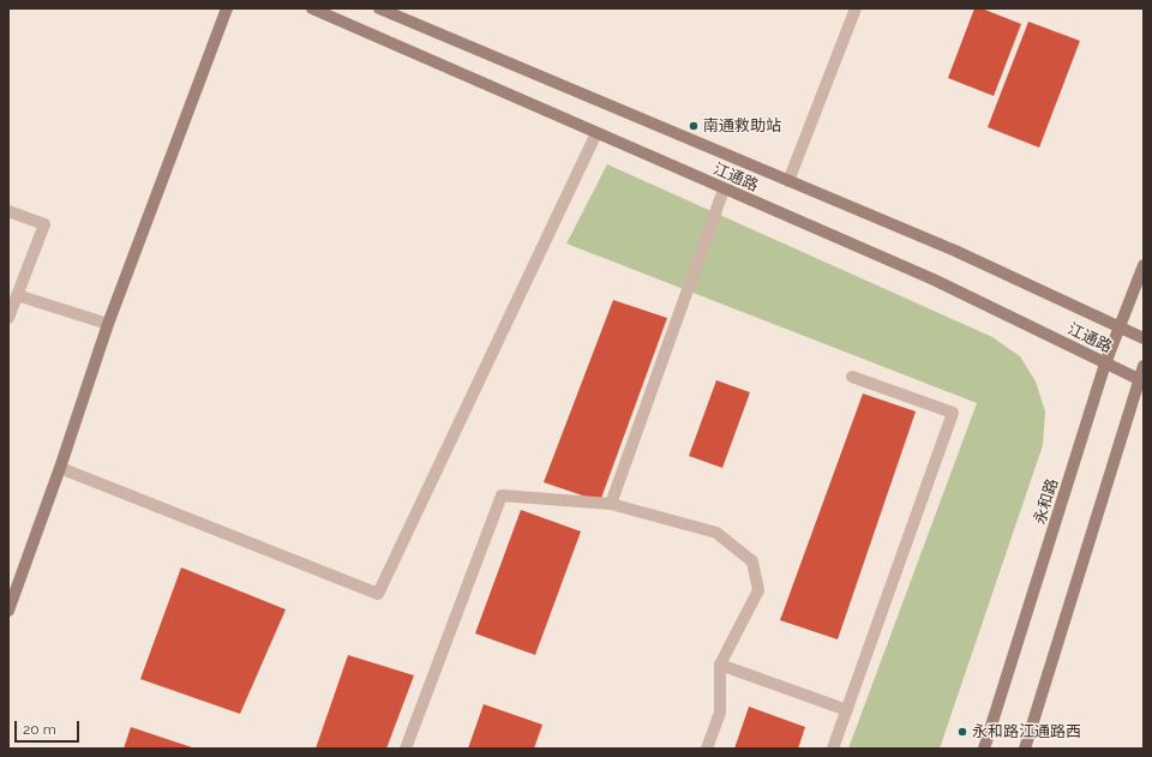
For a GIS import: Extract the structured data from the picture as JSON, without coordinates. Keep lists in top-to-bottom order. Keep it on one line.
{"streets":{"main road":["江通路","永和路"]},"crossings":[["江通路","永和路"]],"places":["南通救助站","永和路江通路西"],"scale_bar":"20 m"}
